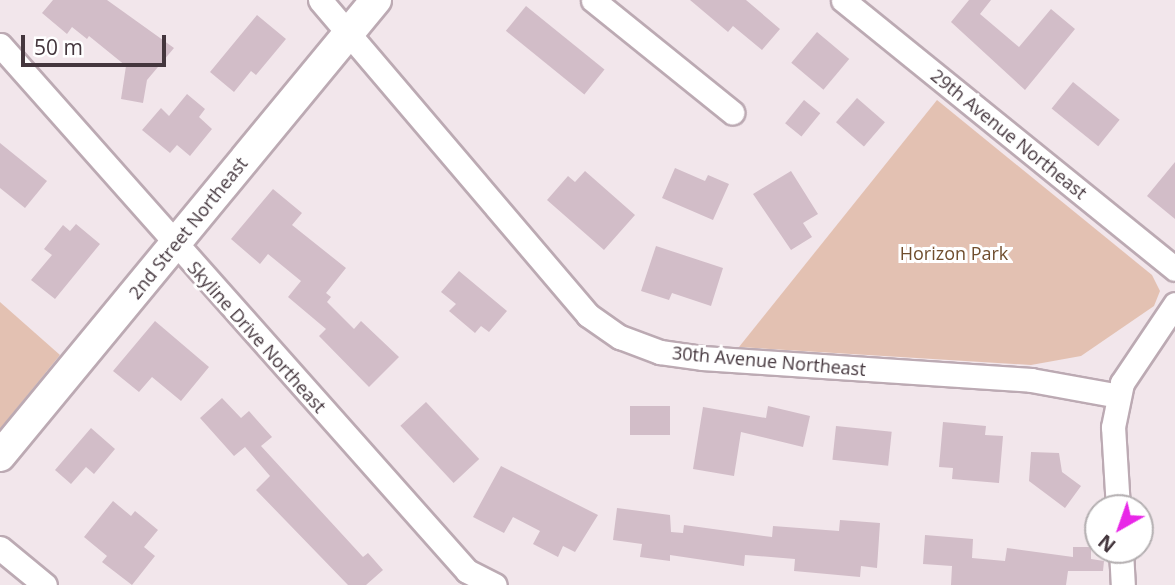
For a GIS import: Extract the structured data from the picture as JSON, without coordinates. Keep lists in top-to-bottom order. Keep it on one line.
{"streets":{"street":["29th Avenue Northeast","2nd Street Northeast","Skyline Drive Northeast","30th Avenue Northeast"]},"crossings":[["2nd Street Northeast","Skyline Drive Northeast"],["2nd Street Northeast","30th Avenue Northeast"]],"parks":["Horizon Park"],"scale_bar":"50 m","north":"bottom left"}
